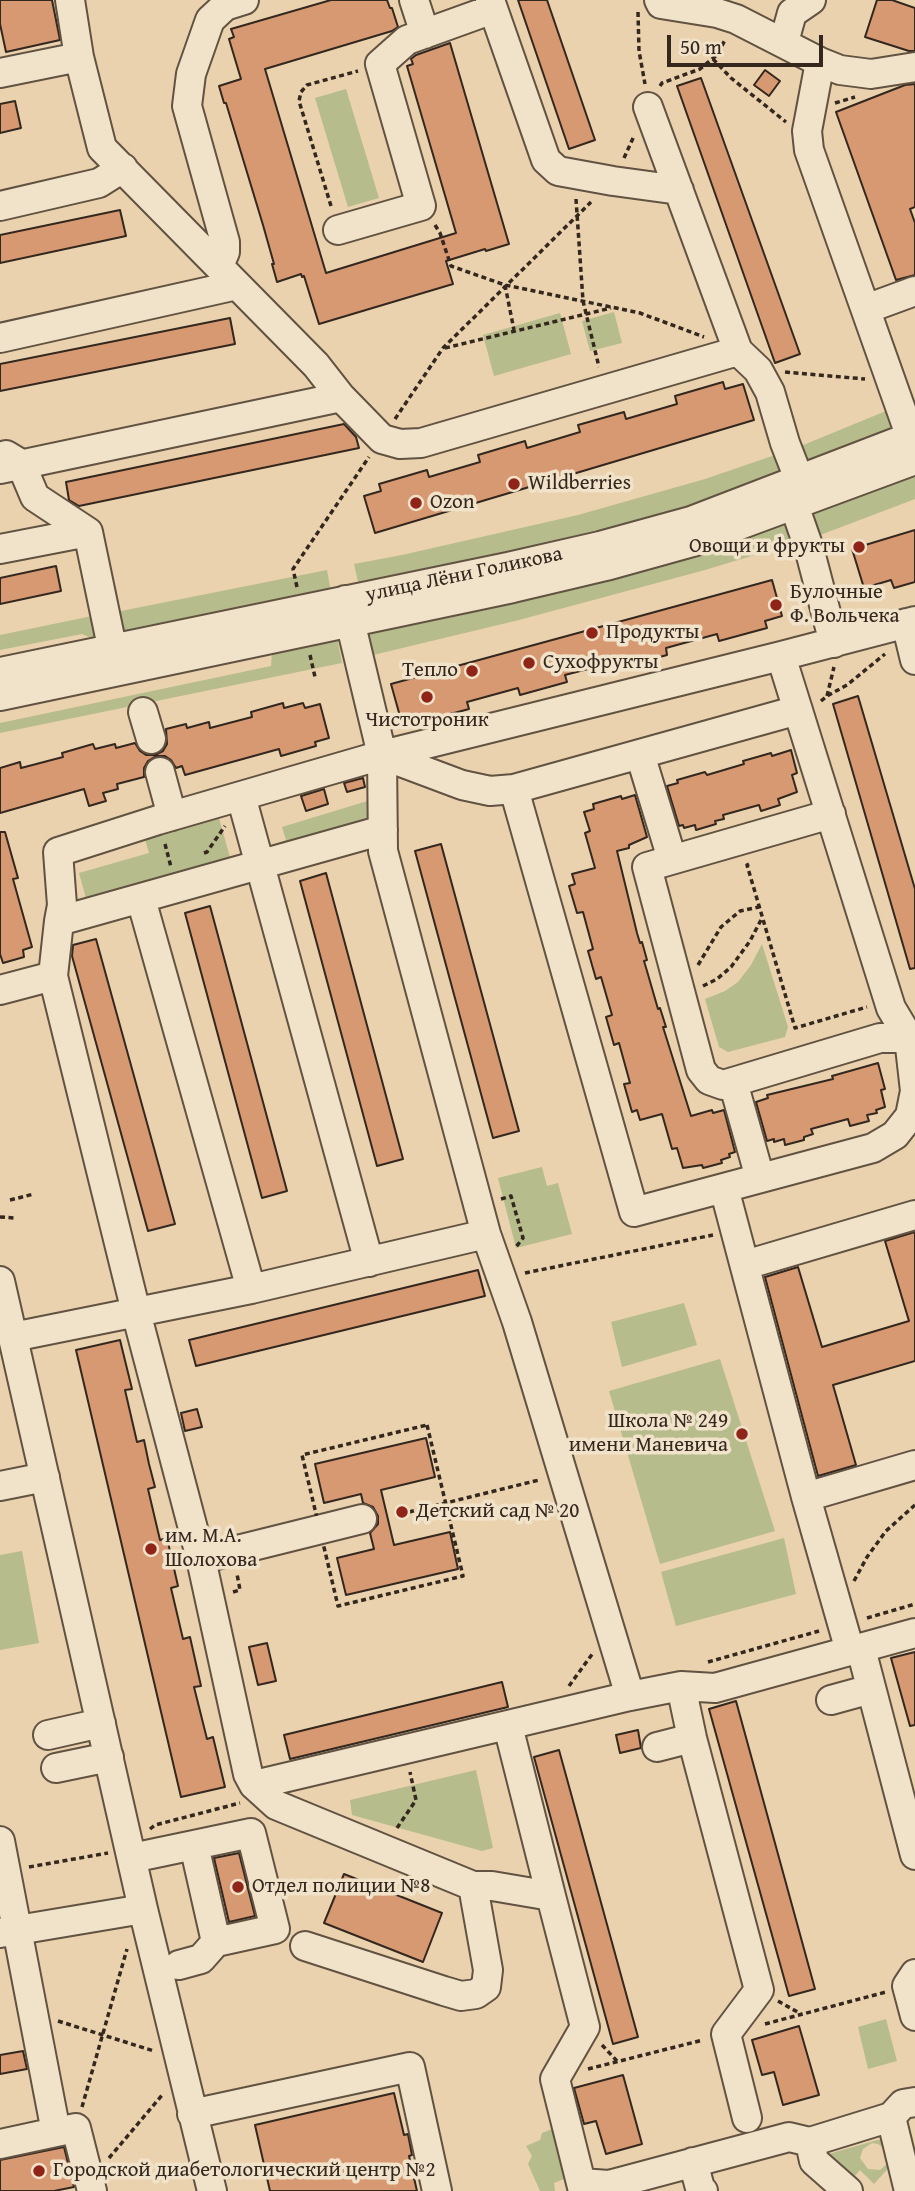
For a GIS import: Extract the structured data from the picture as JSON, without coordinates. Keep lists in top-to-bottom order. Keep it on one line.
{"streets":{"street":["улица Лёни Голикова"]},"places":["Wildberries","Ozon","Овощи и фрукты","Булочные Ф. Вольчека","Продукты","Сухофрукты","Тепло","Чистотроник","Школа № 249 имени Маневича","Детский сад № 20","им. М.А. Шолохова","Отдел полиции №8","Городской диабетологический центр №2"],"scale_bar":"50 m"}
